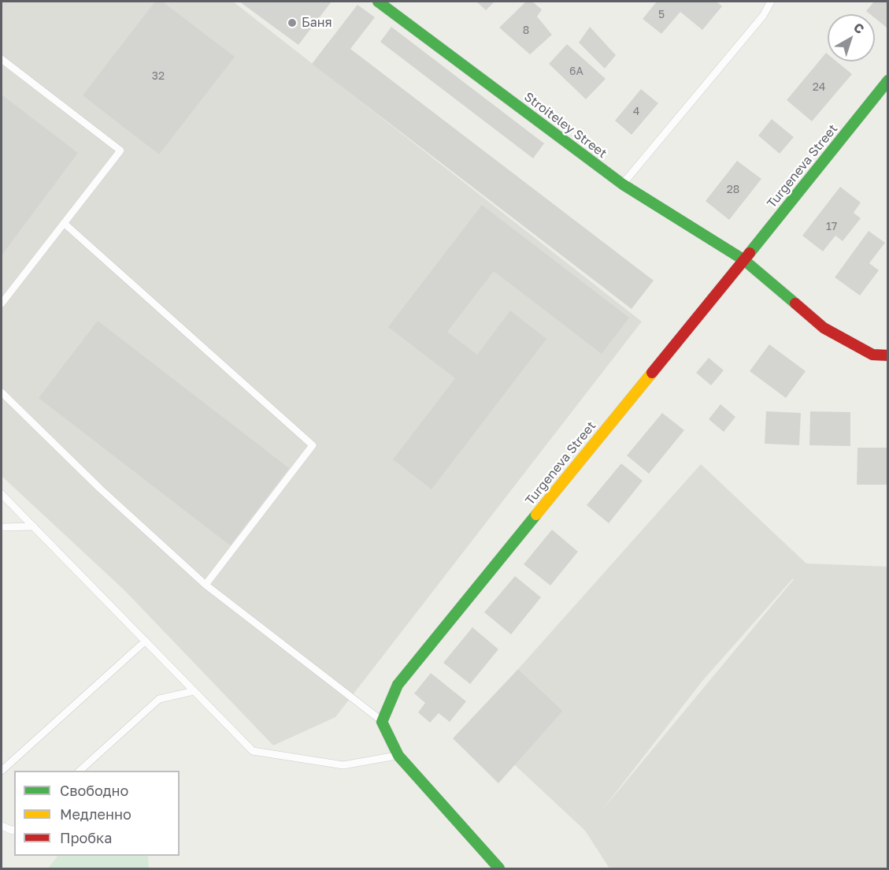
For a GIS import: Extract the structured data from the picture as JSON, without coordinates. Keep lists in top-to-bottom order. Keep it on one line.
{"streets":{"street":["Stroiteley Street","Turgeneva Street"]},"crossings":[["Stroiteley Street","Turgeneva Street"]],"places":["Баня"],"house_numbers":["5","8","6А","32","24","4","28","17"],"legend":["Свободно","Медленно","Пробка"],"north":"top right"}
